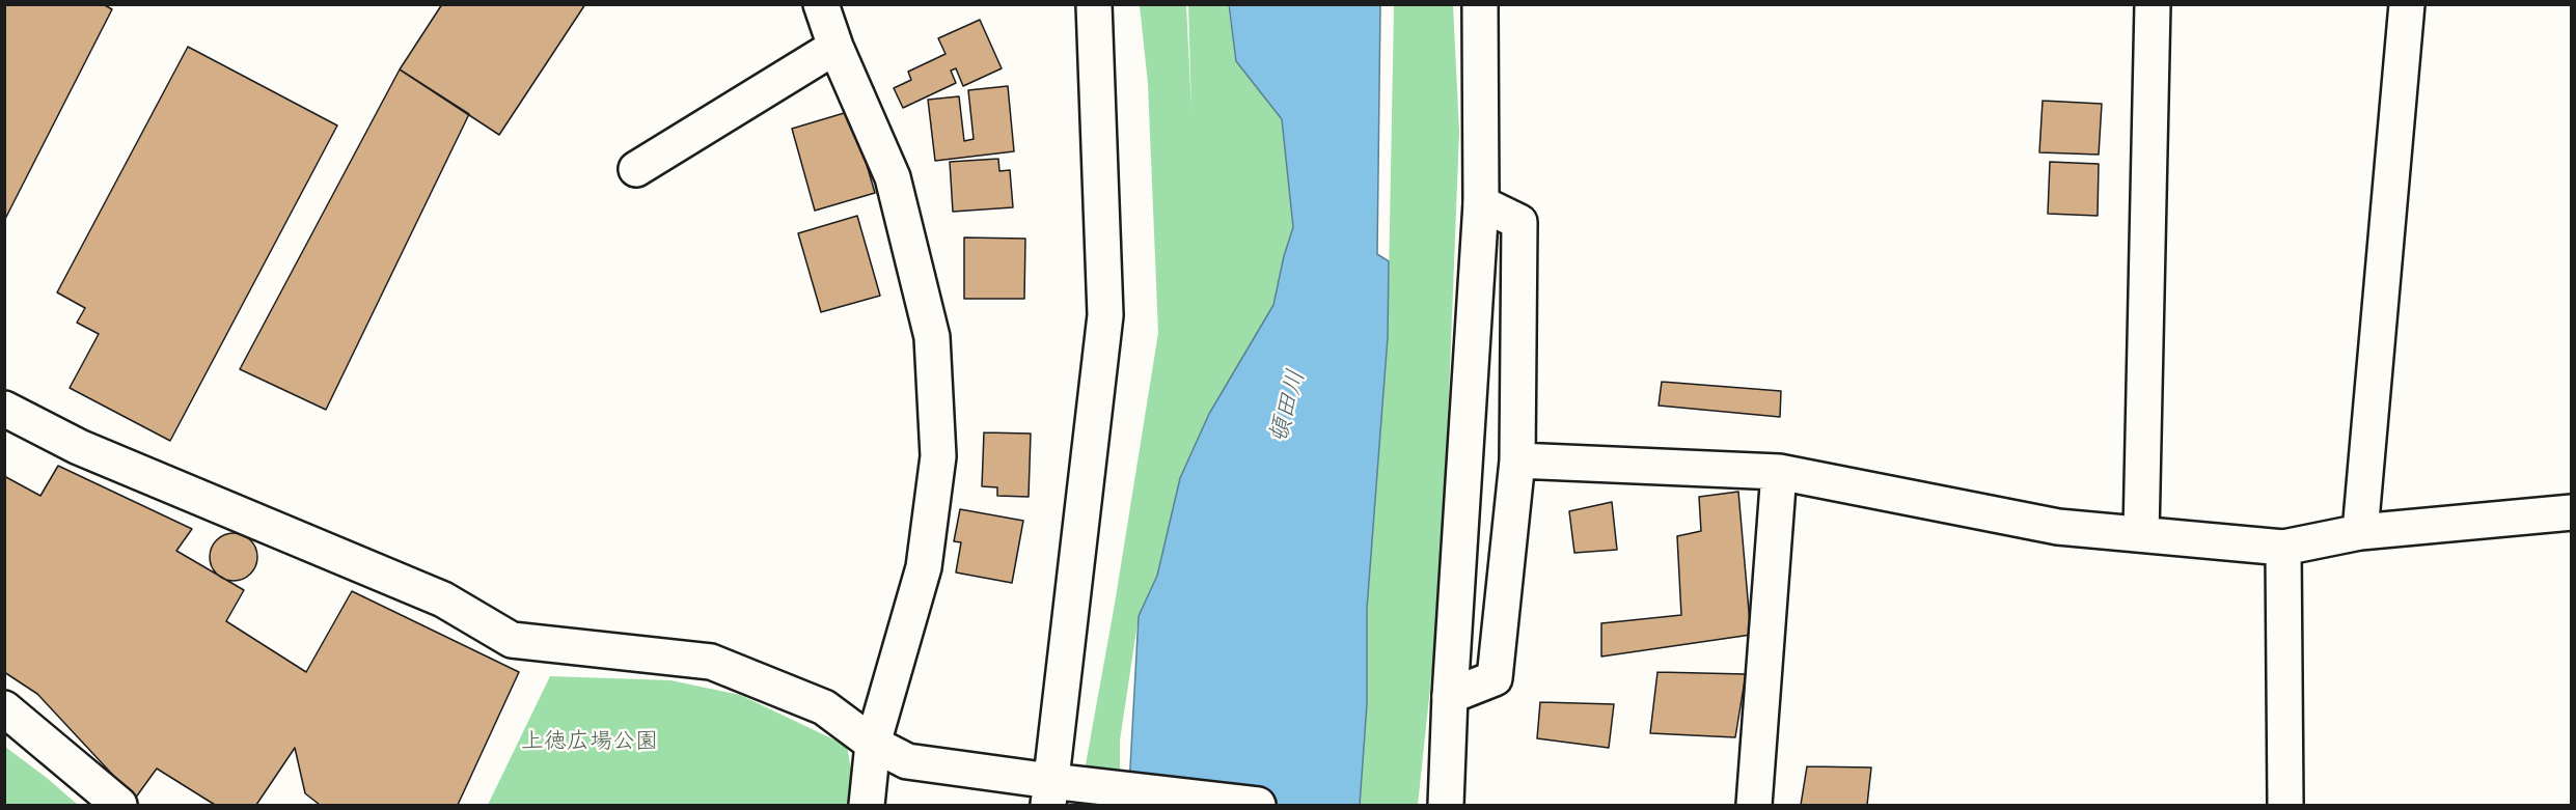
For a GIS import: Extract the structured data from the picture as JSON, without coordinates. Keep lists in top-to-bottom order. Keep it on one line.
{"water":["頓田川"],"parks":["上徳広場公園"]}
